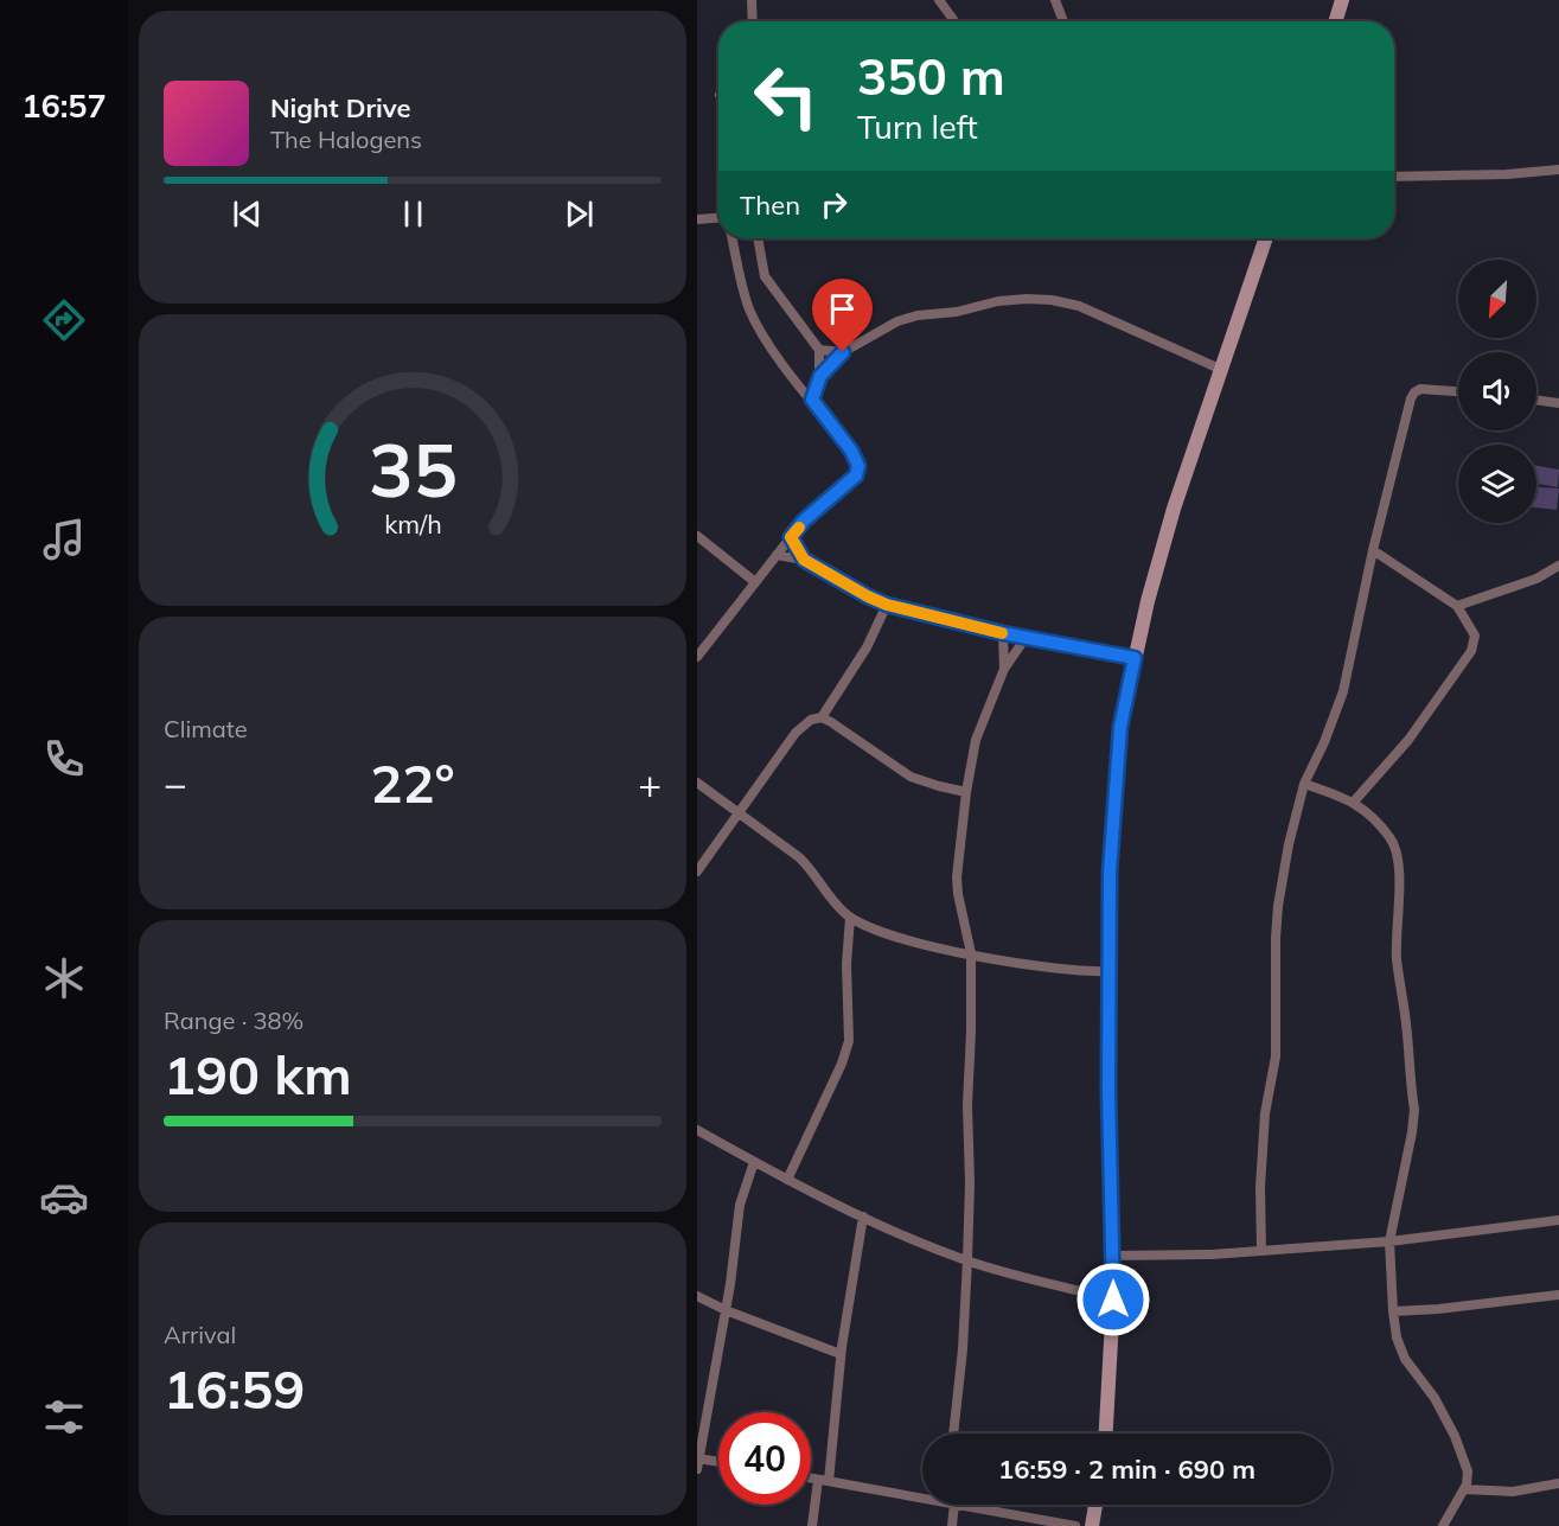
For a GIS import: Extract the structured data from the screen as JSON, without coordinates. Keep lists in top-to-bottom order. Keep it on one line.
{"north":"bottom left","page":{"tabs":"16:57","turn":["350 m","Turn left"],"song":["Night Drive","The Halogens"],"then":"Then","tile":["Climate",["Range · 38%","190 km"],["Arrival","16:59"]],"heat":["−","22°","+"],"limit":"40","trip":"16:59 · 2 min · 690 m","gauge":["35","km/h"]}}
